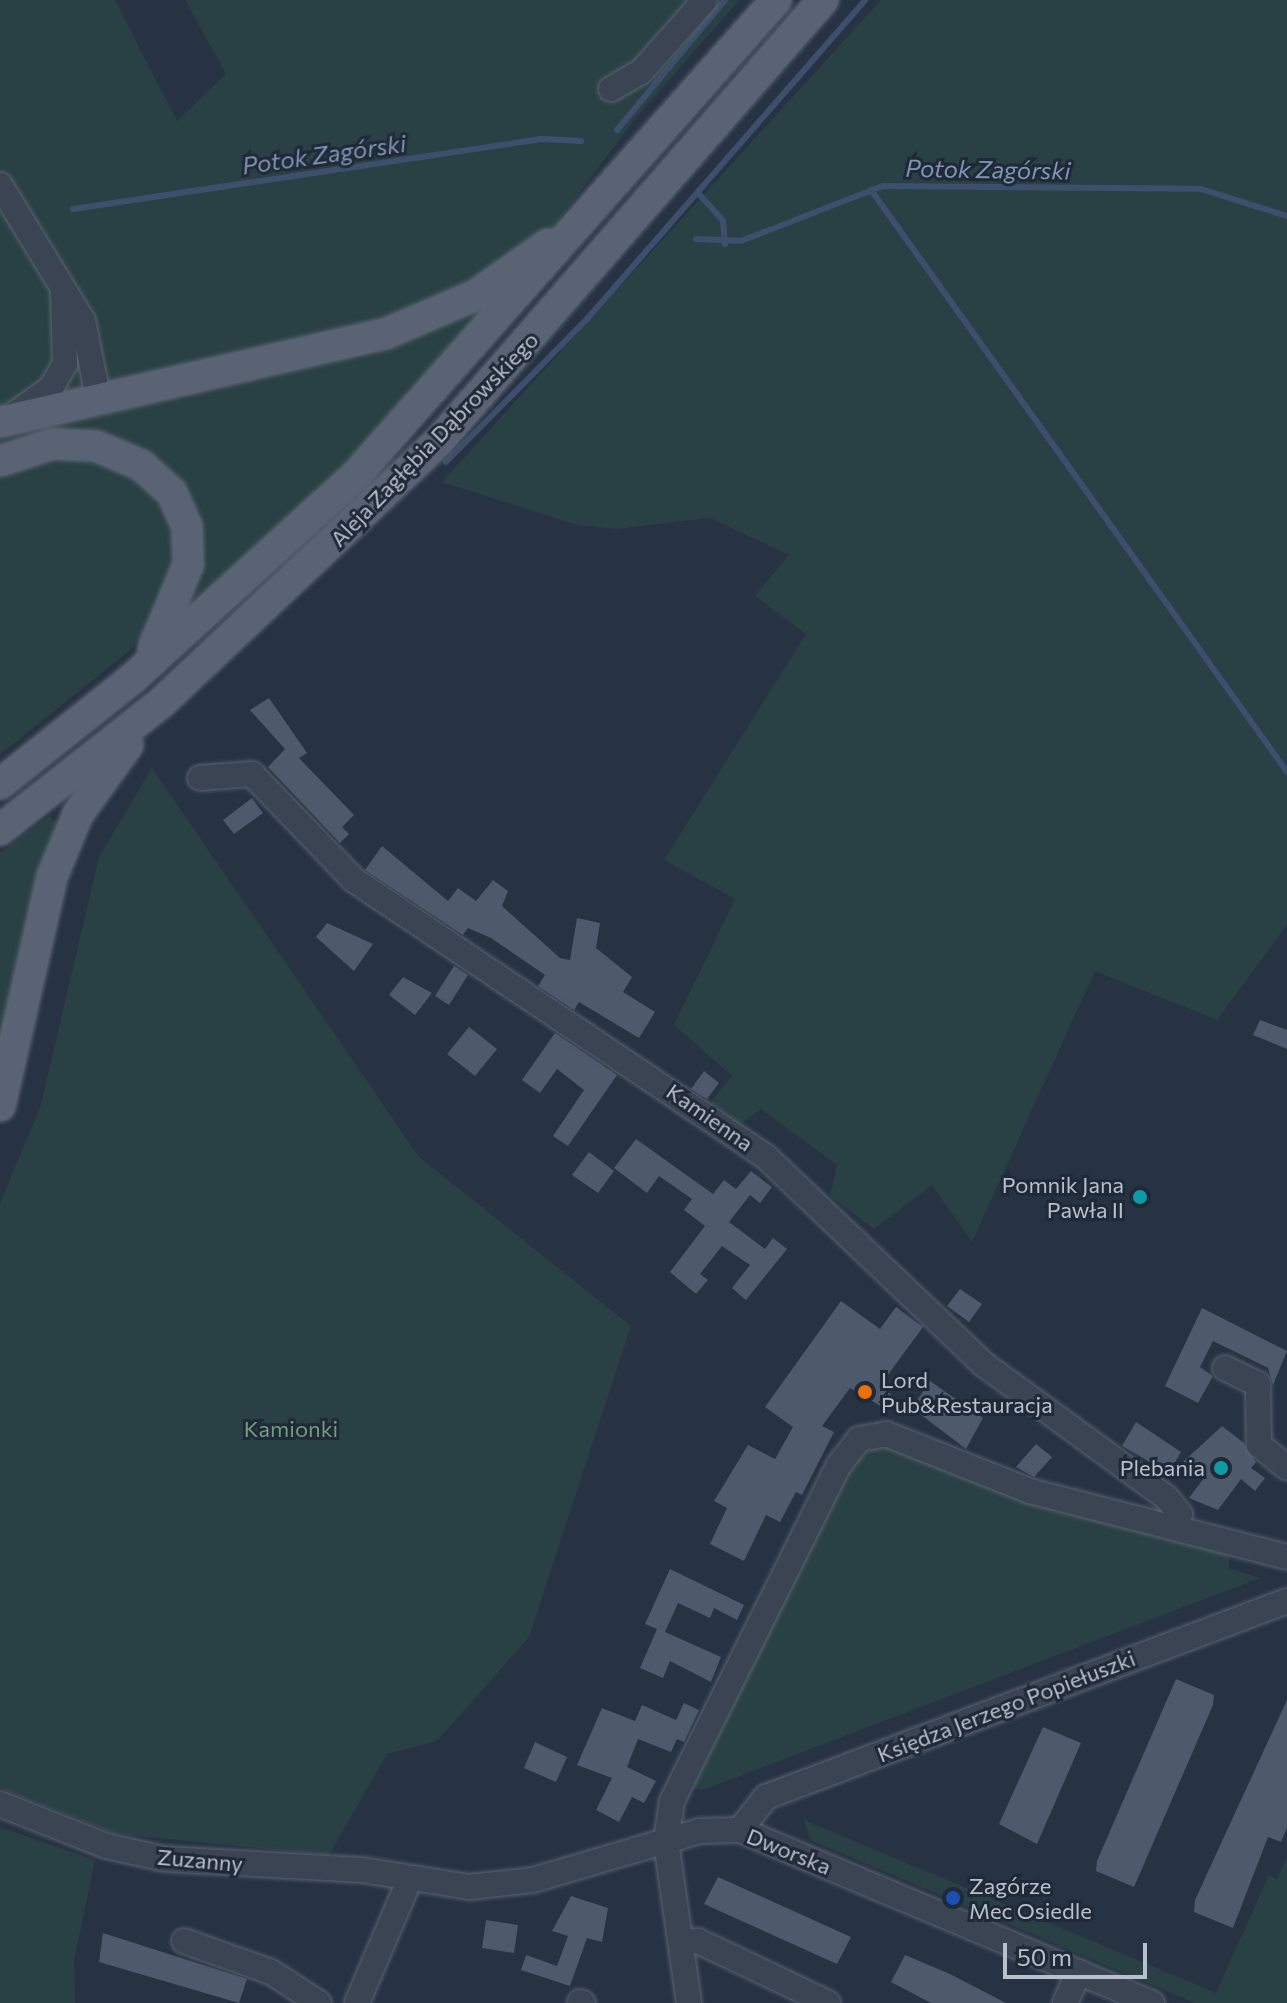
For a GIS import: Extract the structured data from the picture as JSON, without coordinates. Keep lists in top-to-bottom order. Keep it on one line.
{"streets":{"main road":["Aleja Zagłębia Dąbrowskiego"],"street":["Kamienna","Księdza Jerzego Popiełuszki","Dworska","Zuzanny"]},"crossings":[["Księdza Jerzego Popiełuszki","Dworska"],["Dworska","Zuzanny"]],"water":["Potok Zagórski"],"parks":["Kamionki"],"places":["Pomnik Jana Pawła II","Lord Pub&Restauracja","Plebania","Zagórze Mec Osiedle"],"scale_bar":"50 m"}
